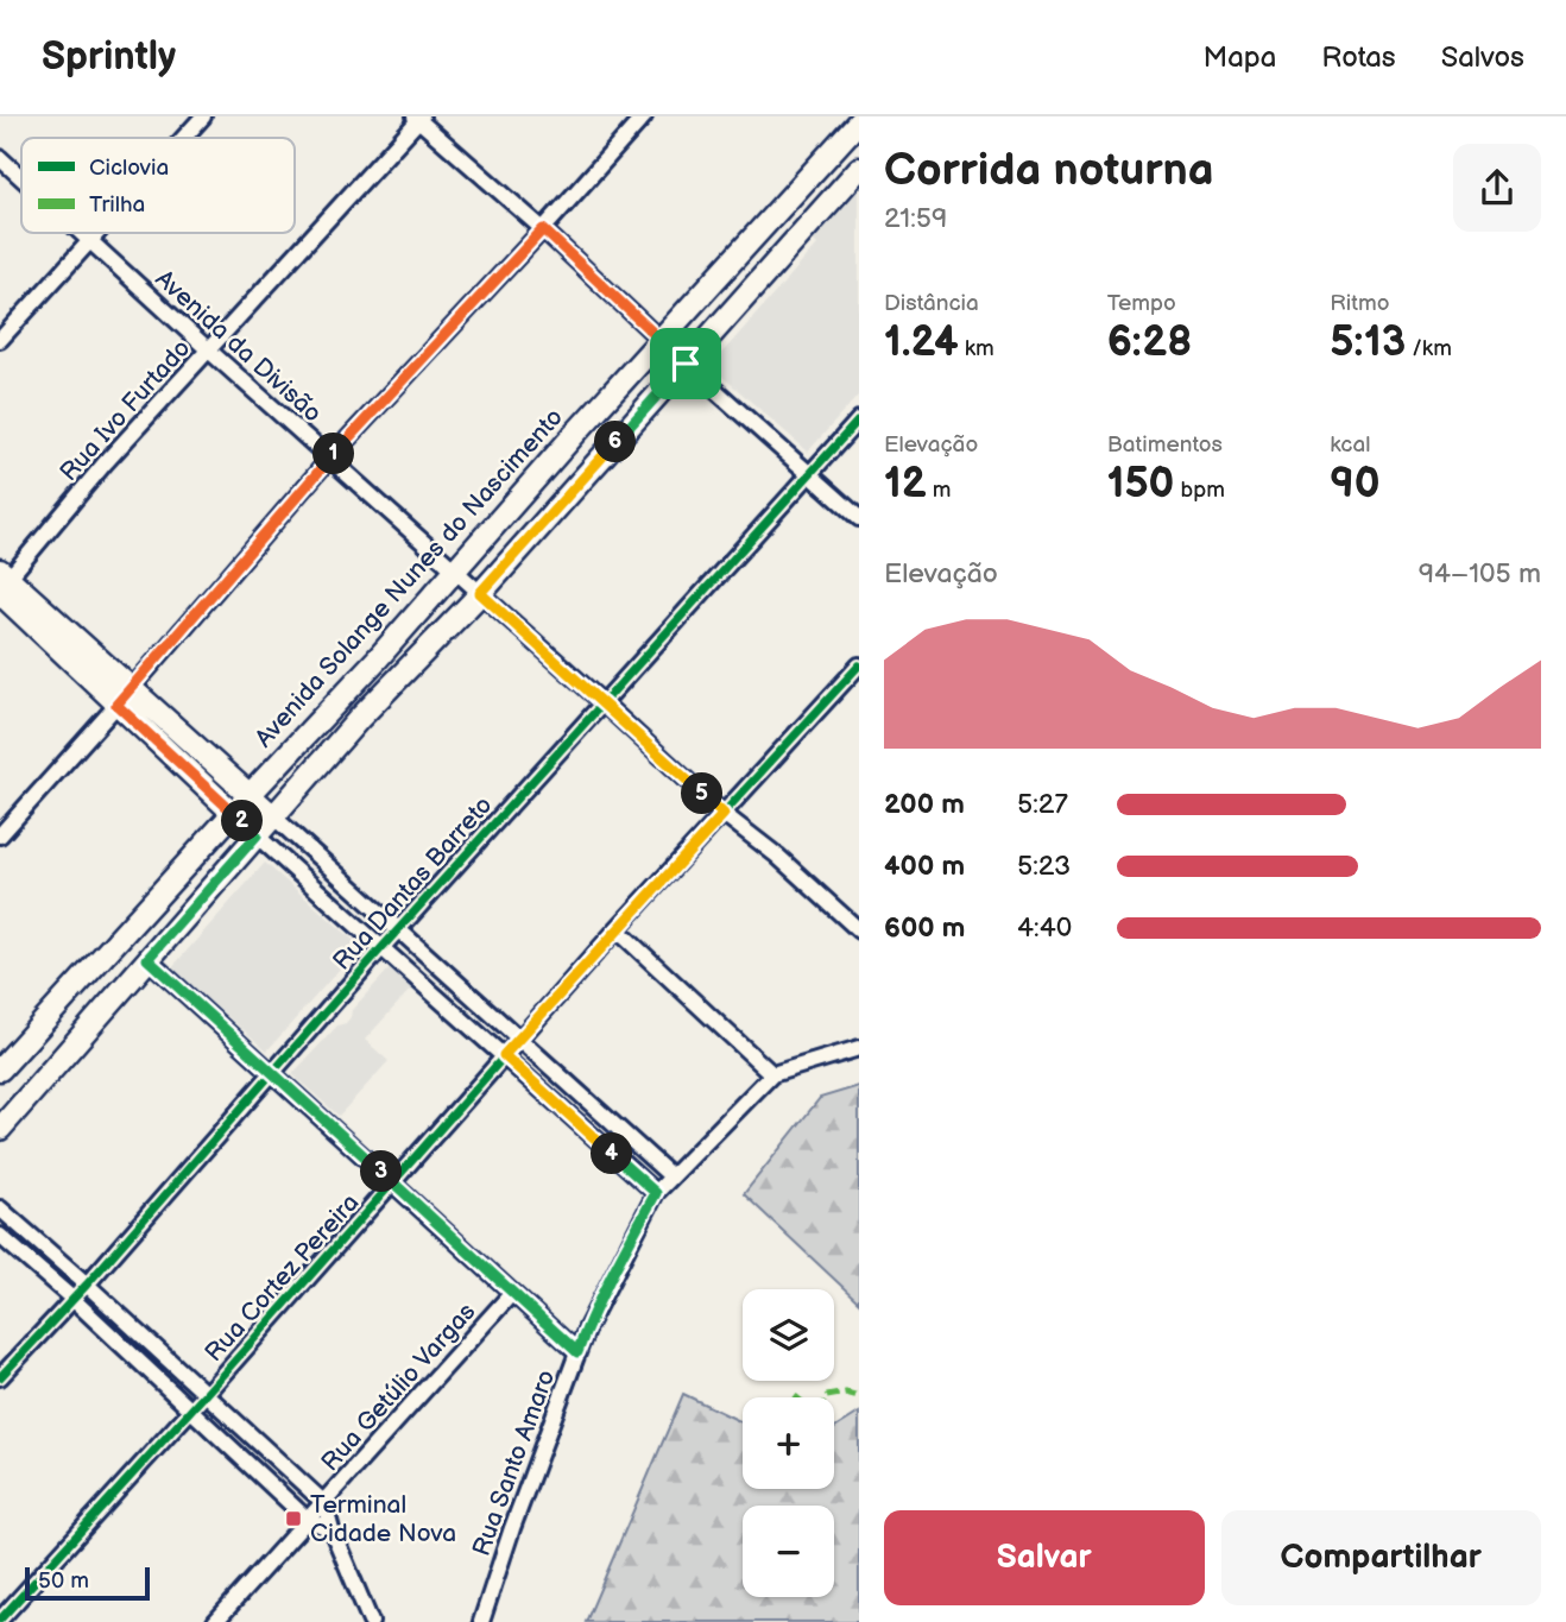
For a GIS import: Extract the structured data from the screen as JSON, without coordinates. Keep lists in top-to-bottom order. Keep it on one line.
{"streets":{"main road":["Avenida Solange Nunes do Nascimento"],"street":["Avenida da Divisão","Rua Ivo Furtado","Rua Dantas Barreto","Rua Cortez Pereira","Rua Getúlio Vargas","Rua Santo Amaro"]},"crossings":[["Avenida da Divisão","Rua Ivo Furtado"],["Avenida da Divisão","Avenida Solange Nunes do Nascimento"],["Avenida da Divisão","Rua Dantas Barreto"],["Avenida da Divisão","Rua Cortez Pereira"]],"places":{"transit":["Terminal Cidade Nova"]},"legend":["Ciclovia","Trilha"],"scale_bar":"50 m","page":{"header":"Sprintly","nav":["Mapa","Rotas","Salvos"],"heading":["Corrida noturna","21:59"],"stats":[["Distância","1.24 km"],["Tempo","6:28"],["Ritmo","5:13 /km"],["Elevação","12 m"],["Batimentos","150 bpm"],["kcal","90"]],"pins":["6","1","5","2","4","3"],"chart":["Elevação","94–105 m"],"list":[{"name":"200 m","note":"5:27"},{"name":"400 m","note":"5:23"},{"name":"600 m","note":"4:40"}],"map_buttons":["+","−"],"buttons":["Salvar","Compartilhar"],"scale":"50 m"}}
